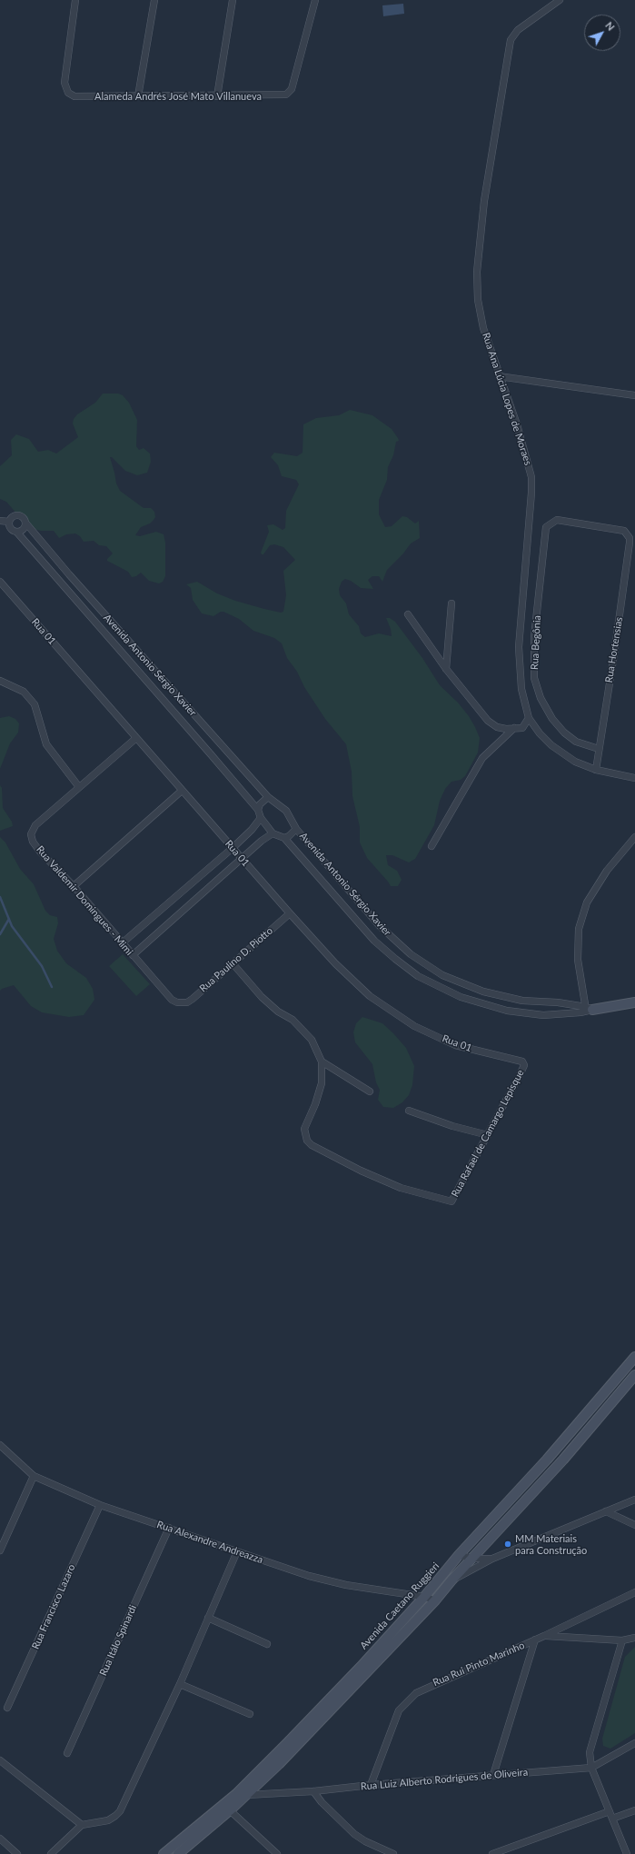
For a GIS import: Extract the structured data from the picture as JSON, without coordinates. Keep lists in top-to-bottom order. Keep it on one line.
{"streets":{"main road":["Avenida Caetano Ruggieri"],"street":["Alameda Andrés José Mato Villanueva","Rua Ana Lúcia Lopes de Moraes","Rua 01","Rua Begônia","Rua Hortensias","Avenida Antonio Sérgio Xavier","Rua Valdemir Domingues - Mimi","Rua Paulino D. Piotto","Rua Rafael de Camargo Lepisque","Rua Alexandre Andreazza","Rua Francisco Lazaro","Rua Itálo Spinardi","Rua Rui Pinto Marinho","Rua Luiz Alberto Rodrigues de Oliveira"]},"crossings":[["Rua Ana Lúcia Lopes de Moraes","Rua Hortensias"],["Rua 01","Rua Valdemir Domingues - Mimi"],["Rua 01","Rua Paulino D. Piotto"],["Rua 01","Rua Rafael de Camargo Lepisque"],["Rua Begônia","Rua Hortensias"],["Rua Valdemir Domingues - Mimi","Rua Paulino D. Piotto"],["Rua Paulino D. Piotto","Rua Rafael de Camargo Lepisque"],["Rua Alexandre Andreazza","Avenida Caetano Ruggieri"],["Rua Alexandre Andreazza","Rua Francisco Lazaro"],["Rua Alexandre Andreazza","Rua Itálo Spinardi"],["Avenida Caetano Ruggieri","Rua Luiz Alberto Rodrigues de Oliveira"],["Rua Rui Pinto Marinho","Rua Luiz Alberto Rodrigues de Oliveira"]],"places":["MM Materiais para Construção"],"north":"top right"}
